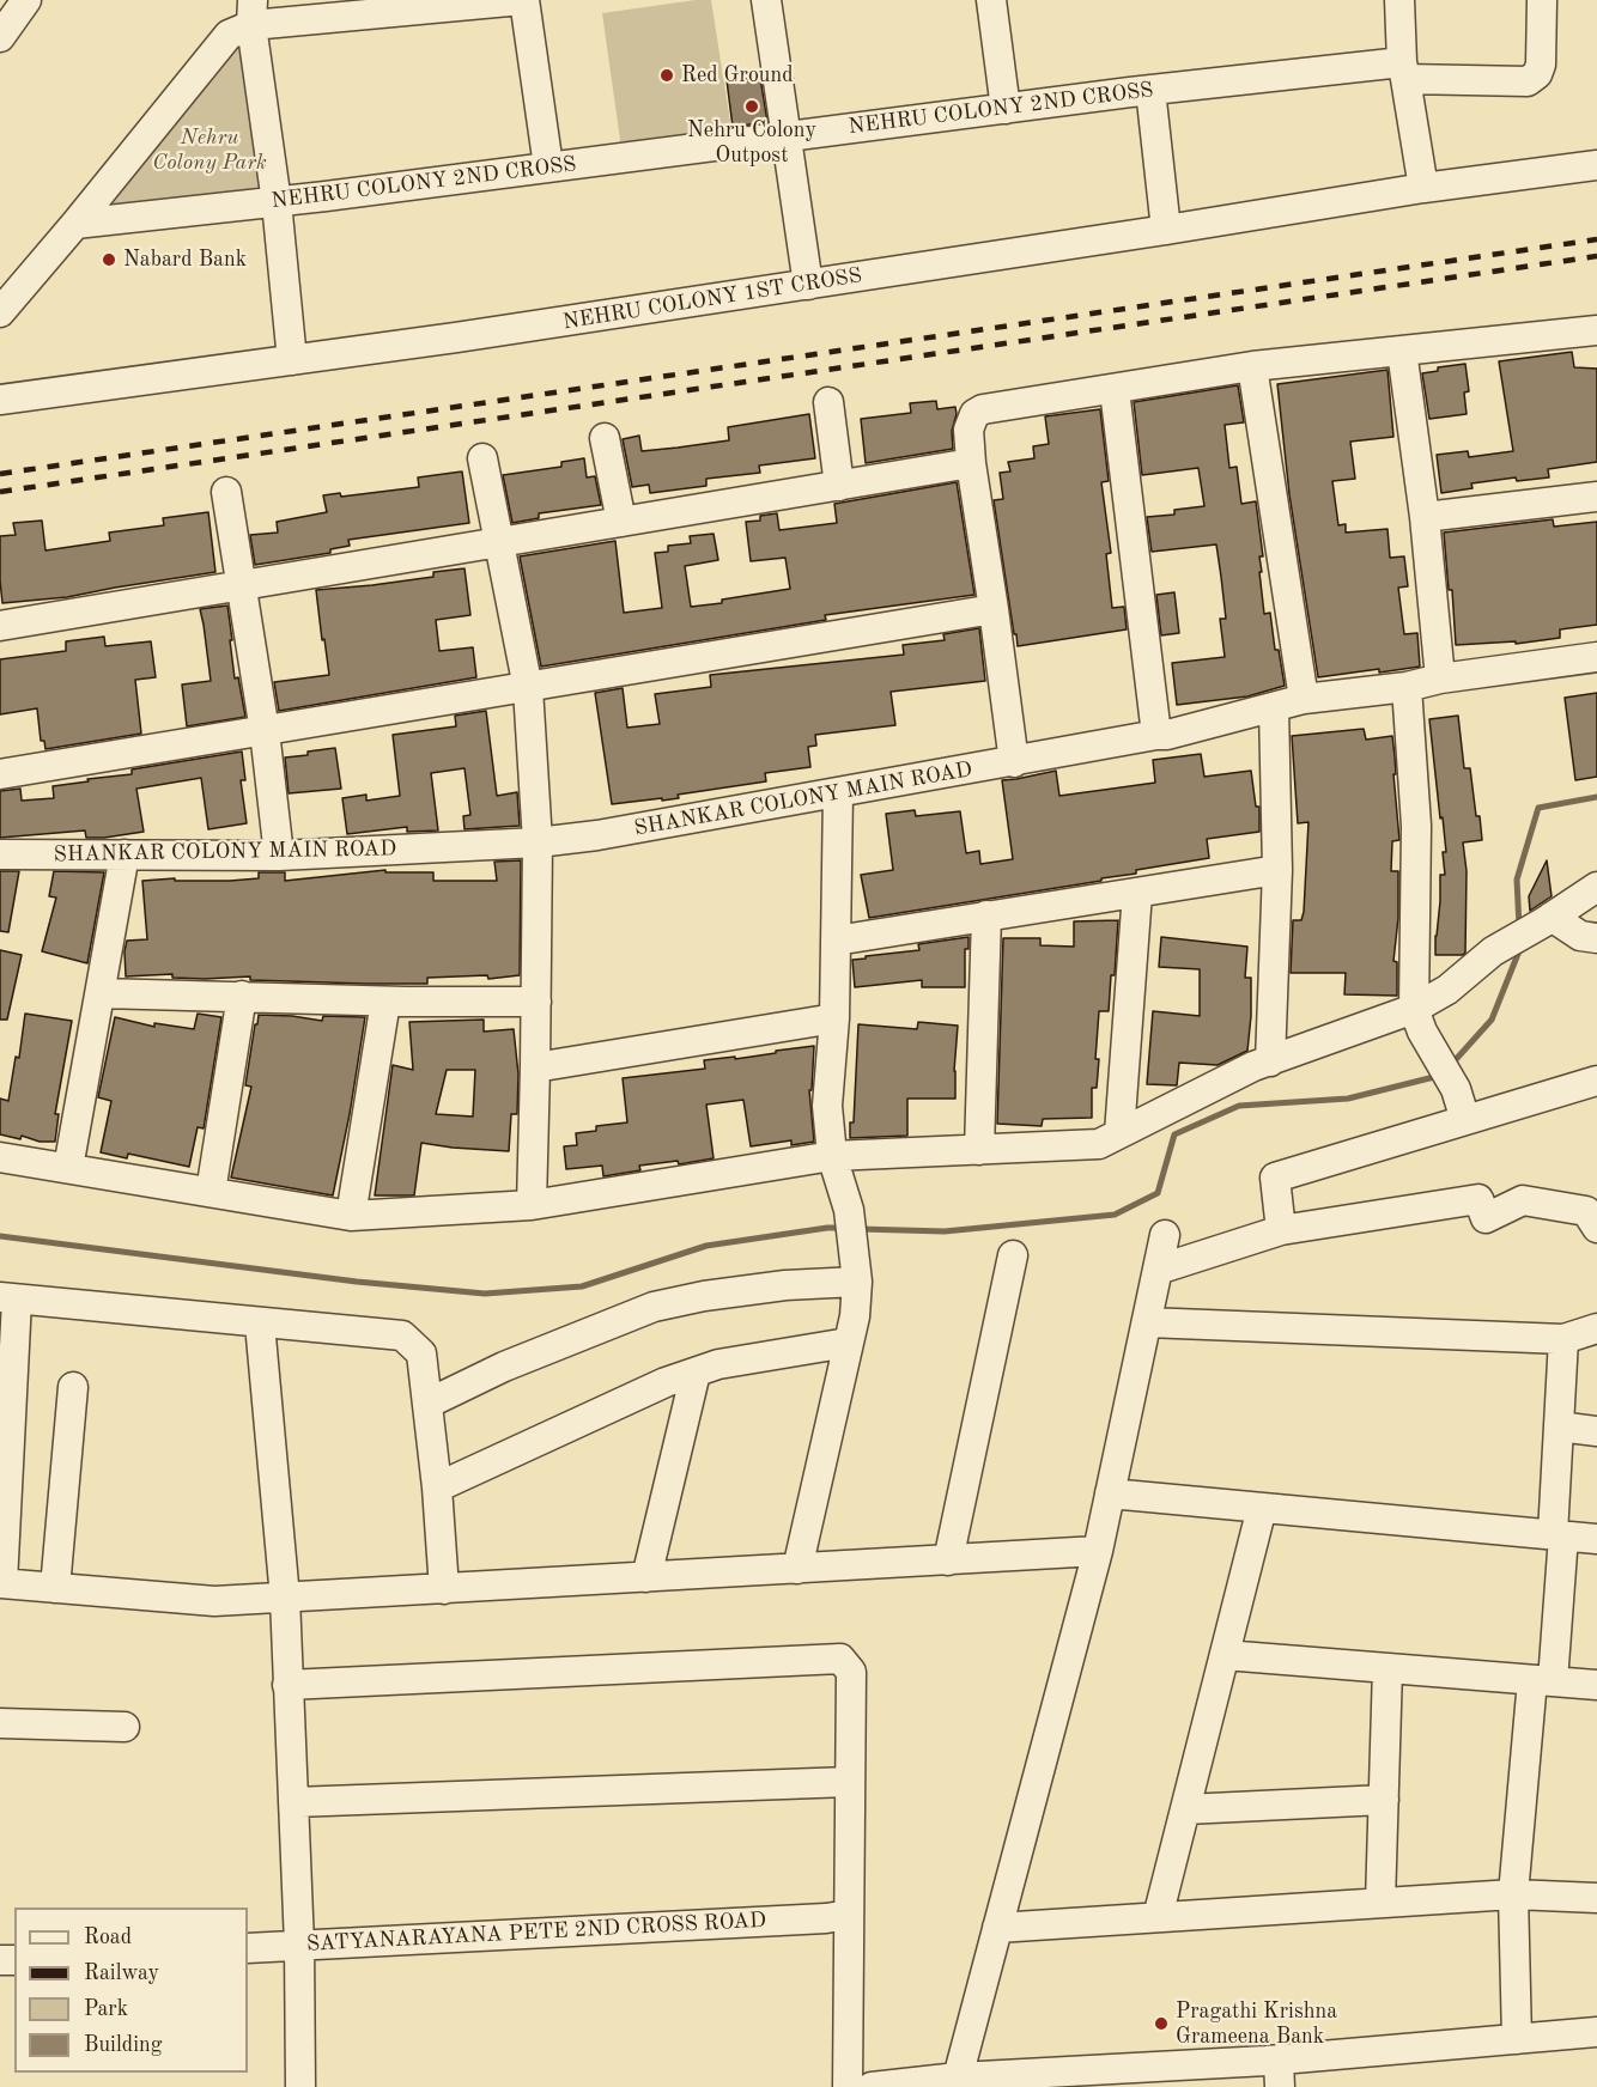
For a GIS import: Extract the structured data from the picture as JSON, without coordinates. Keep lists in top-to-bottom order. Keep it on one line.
{"streets":{"street":["NEHRU COLONY 2ND CROSS","NEHRU COLONY 1ST CROSS","SHANKAR COLONY MAIN ROAD","SATYANARAYANA PETE 2ND CROSS ROAD"]},"parks":["Nehru Colony Park"],"places":["Red Ground","Nehru Colony Outpost","Nabard Bank","Pragathi Krishna Grameena Bank"],"legend":["Road","Railway","Park","Building"]}
